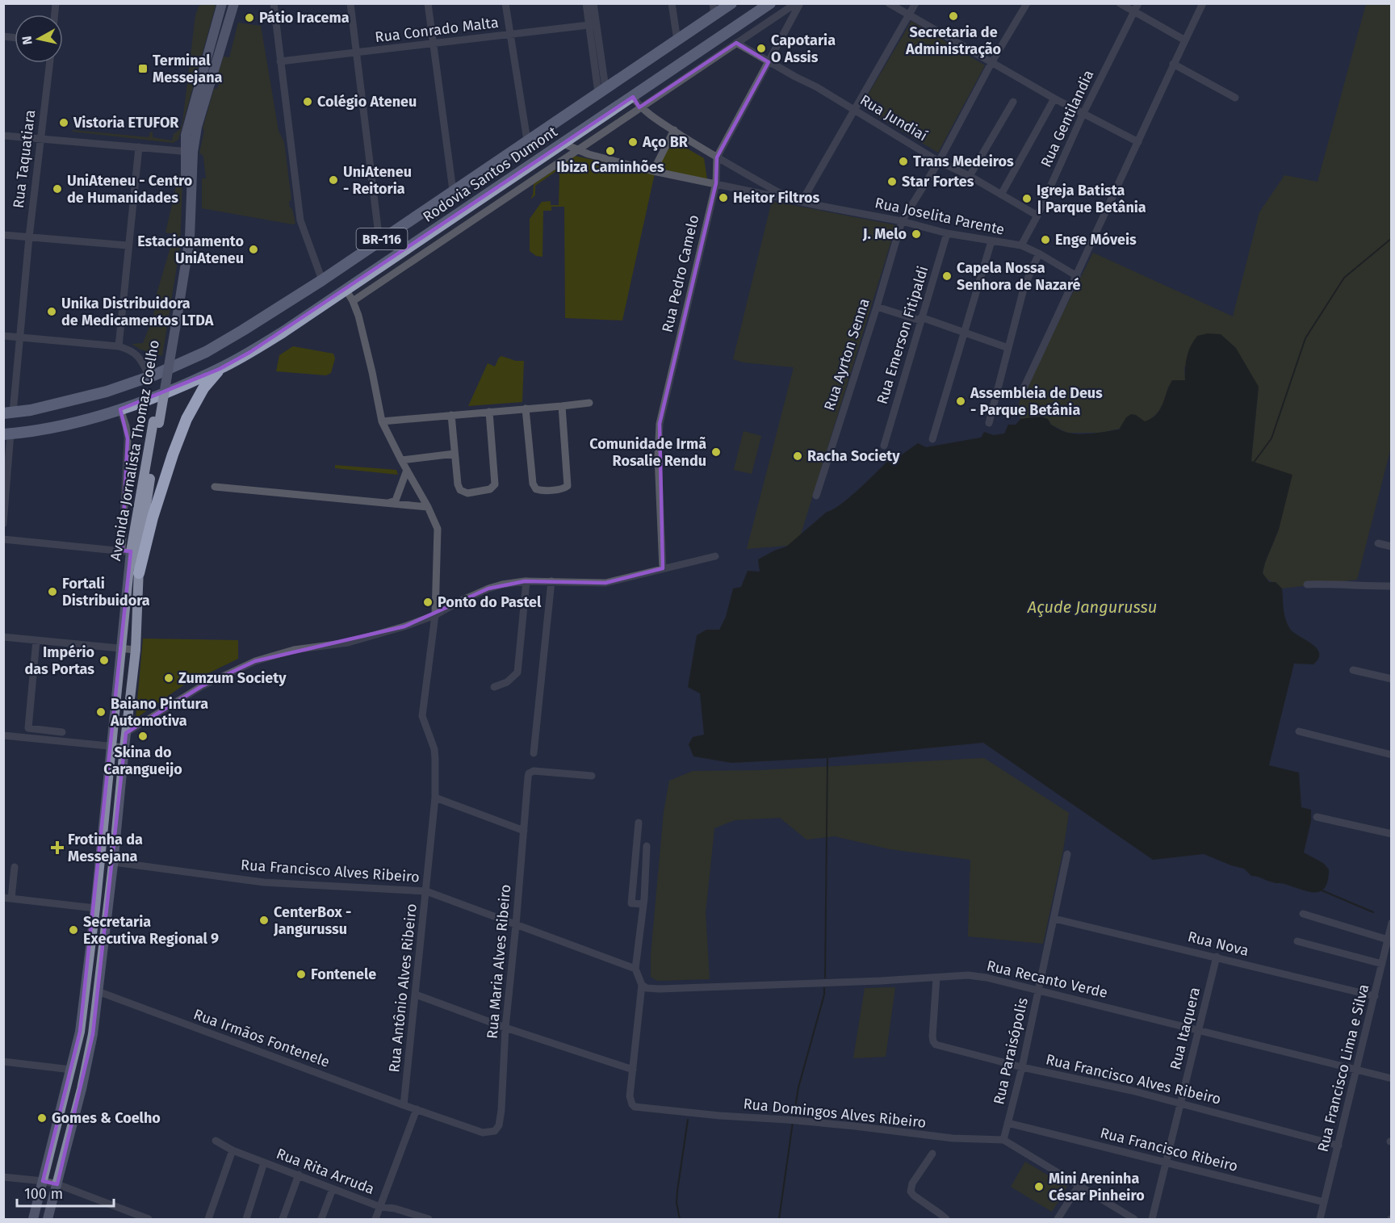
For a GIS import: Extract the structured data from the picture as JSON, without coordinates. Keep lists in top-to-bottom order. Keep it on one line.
{"streets":{"highway":["Rodovia Santos Dumont","BR-116"],"main road":["Avenida Jornalista Thomaz Coelho"],"street":["Rua Conrado Malta","Rua Jundiaí","Rua Gentilandia","Rua Taquatiara","Rua Joselita Parente","Rua Pedro Camelo","Rua Emerson Fitipaldi","Rua Ayrton Senna","Rua Francisco Alves Ribeiro","Rua Nova","Rua Maria Alves Ribeiro","Rua Recanto Verde","Rua Antônio Alves Ribeiro","Rua Itaquera","Rua Irmãos Fontenele","Rua Paraisópolis","Rua Francisco Lima e Silva","Rua Domingos Alves Ribeiro","Rua Francisco Ribeiro","Rua Rita Arruda"]},"crossings":[["Rua Jundiaí","Rua Gentilandia"],["Rua Jundiaí","Rua Pedro Camelo"],["Rua Jundiaí","Rua Ayrton Senna"],["Rua Gentilandia","Rua Joselita Parente"],["Rua Taquatiara","Rodovia Santos Dumont"],["Rodovia Santos Dumont","Rua Joselita Parente"],["Rodovia Santos Dumont","Rua Antônio Alves Ribeiro"],["Rua Joselita Parente","Rua Pedro Camelo"],["Rua Joselita Parente","Rua Emerson Fitipaldi"],["Rua Joselita Parente","Rua Ayrton Senna"],["Avenida Jornalista Thomaz Coelho","Rua Francisco Alves Ribeiro"],["Avenida Jornalista Thomaz Coelho","Rua Irmãos Fontenele"],["Rua Francisco Alves Ribeiro","Rua Maria Alves Ribeiro"],["Rua Francisco Alves Ribeiro","Rua Recanto Verde"],["Rua Francisco Alves Ribeiro","Rua Antônio Alves Ribeiro"],["Rua Francisco Alves Ribeiro","Rua Itaquera"],["Rua Francisco Alves Ribeiro","Rua Paraisópolis"],["Rua Francisco Alves Ribeiro","Rua Francisco Lima e Silva"],["Rua Nova","Rua Itaquera"],["Rua Nova","Rua Paraisópolis"],["Rua Nova","Rua Francisco Lima e Silva"],["Rua Maria Alves Ribeiro","Rua Irmãos Fontenele"],["Rua Recanto Verde","Rua Itaquera"],["Rua Recanto Verde","Rua Paraisópolis"],["Rua Recanto Verde","Rua Francisco Lima e Silva"],["Rua Recanto Verde","Rua Domingos Alves Ribeiro"],["Rua Antônio Alves Ribeiro","Rua Irmãos Fontenele"],["Rua Itaquera","Rua Francisco Ribeiro"],["Rua Paraisópolis","Rua Domingos Alves Ribeiro"],["Rua Paraisópolis","Rua Francisco Ribeiro"],["Rua Francisco Lima e Silva","Rua Francisco Ribeiro"]],"water":["Açude Jangurussu"],"places":{"other":["Secretaria de Administração","Pátio Iracema","Capotaria O Assis","Colégio Ateneu","Vistoria ETUFOR","Aço BR","Ibiza Caminhões","Trans Medeiros","UniAteneu - Reitoria","Star Fortes","UniAteneu - Centro de Humanidades","Heitor Filtros","Igreja Batista | Parque Betânia","J. Melo","Enge Móveis","Estacionamento UniAteneu","Capela Nossa Senhora de Nazaré","Unika Distribuidora de Medicamentos LTDA","Assembleia de Deus - Parque Betânia","Comunidade Irmã Rosalie Rendu","Racha Society","Fortali Distribuidora","Ponto do Pastel","Império das Portas","Zumzum Society","Baiano Pintura Automotiva","Skina do Carangueijo","CenterBox - Jangurussu","Secretaria Executiva Regional 9","Fontenele","Gomes & Coelho","Mini Areninha César Pinheiro"],"transit":["Terminal Messejana"],"health":["Frotinha da Messejana"]},"scale_bar":"100 m","north":"left"}
